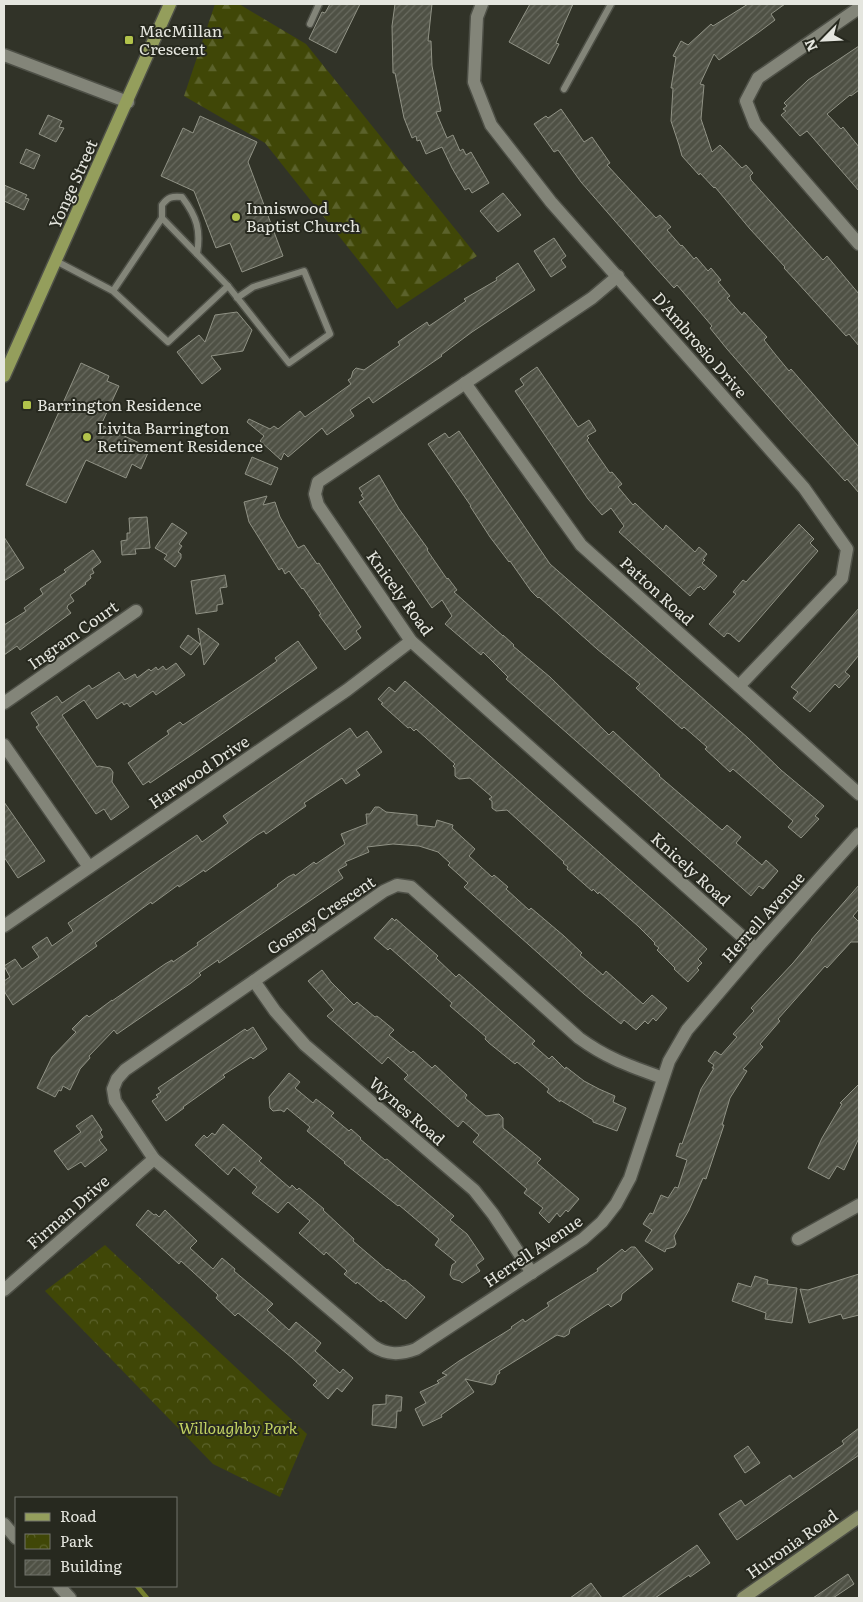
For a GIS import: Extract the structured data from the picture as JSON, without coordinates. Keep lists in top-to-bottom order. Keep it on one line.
{"streets":{"main road":["Yonge Street","Huronia Road"],"street":["D'Ambrosio Drive","Patton Road","Knicely Road","Ingram Court","Harwood Drive","Gosney Crescent","Herrell Avenue","Wynes Road","Firman Drive"]},"crossings":[["D'Ambrosio Drive","Patton Road"],["D'Ambrosio Drive","Knicely Road"],["Patton Road","Knicely Road"],["Knicely Road","Harwood Drive"],["Knicely Road","Herrell Avenue"],["Gosney Crescent","Herrell Avenue"],["Gosney Crescent","Wynes Road"],["Gosney Crescent","Firman Drive"],["Herrell Avenue","Wynes Road"],["Herrell Avenue","Firman Drive"]],"parks":["Willoughby Park"],"places":{"transit":["MacMillan Crescent","Barrington Residence"],"other":["Inniswood Baptist Church","Livita Barrington Retirement Residence"]},"legend":["Road","Park","Building"],"north":"bottom left"}
